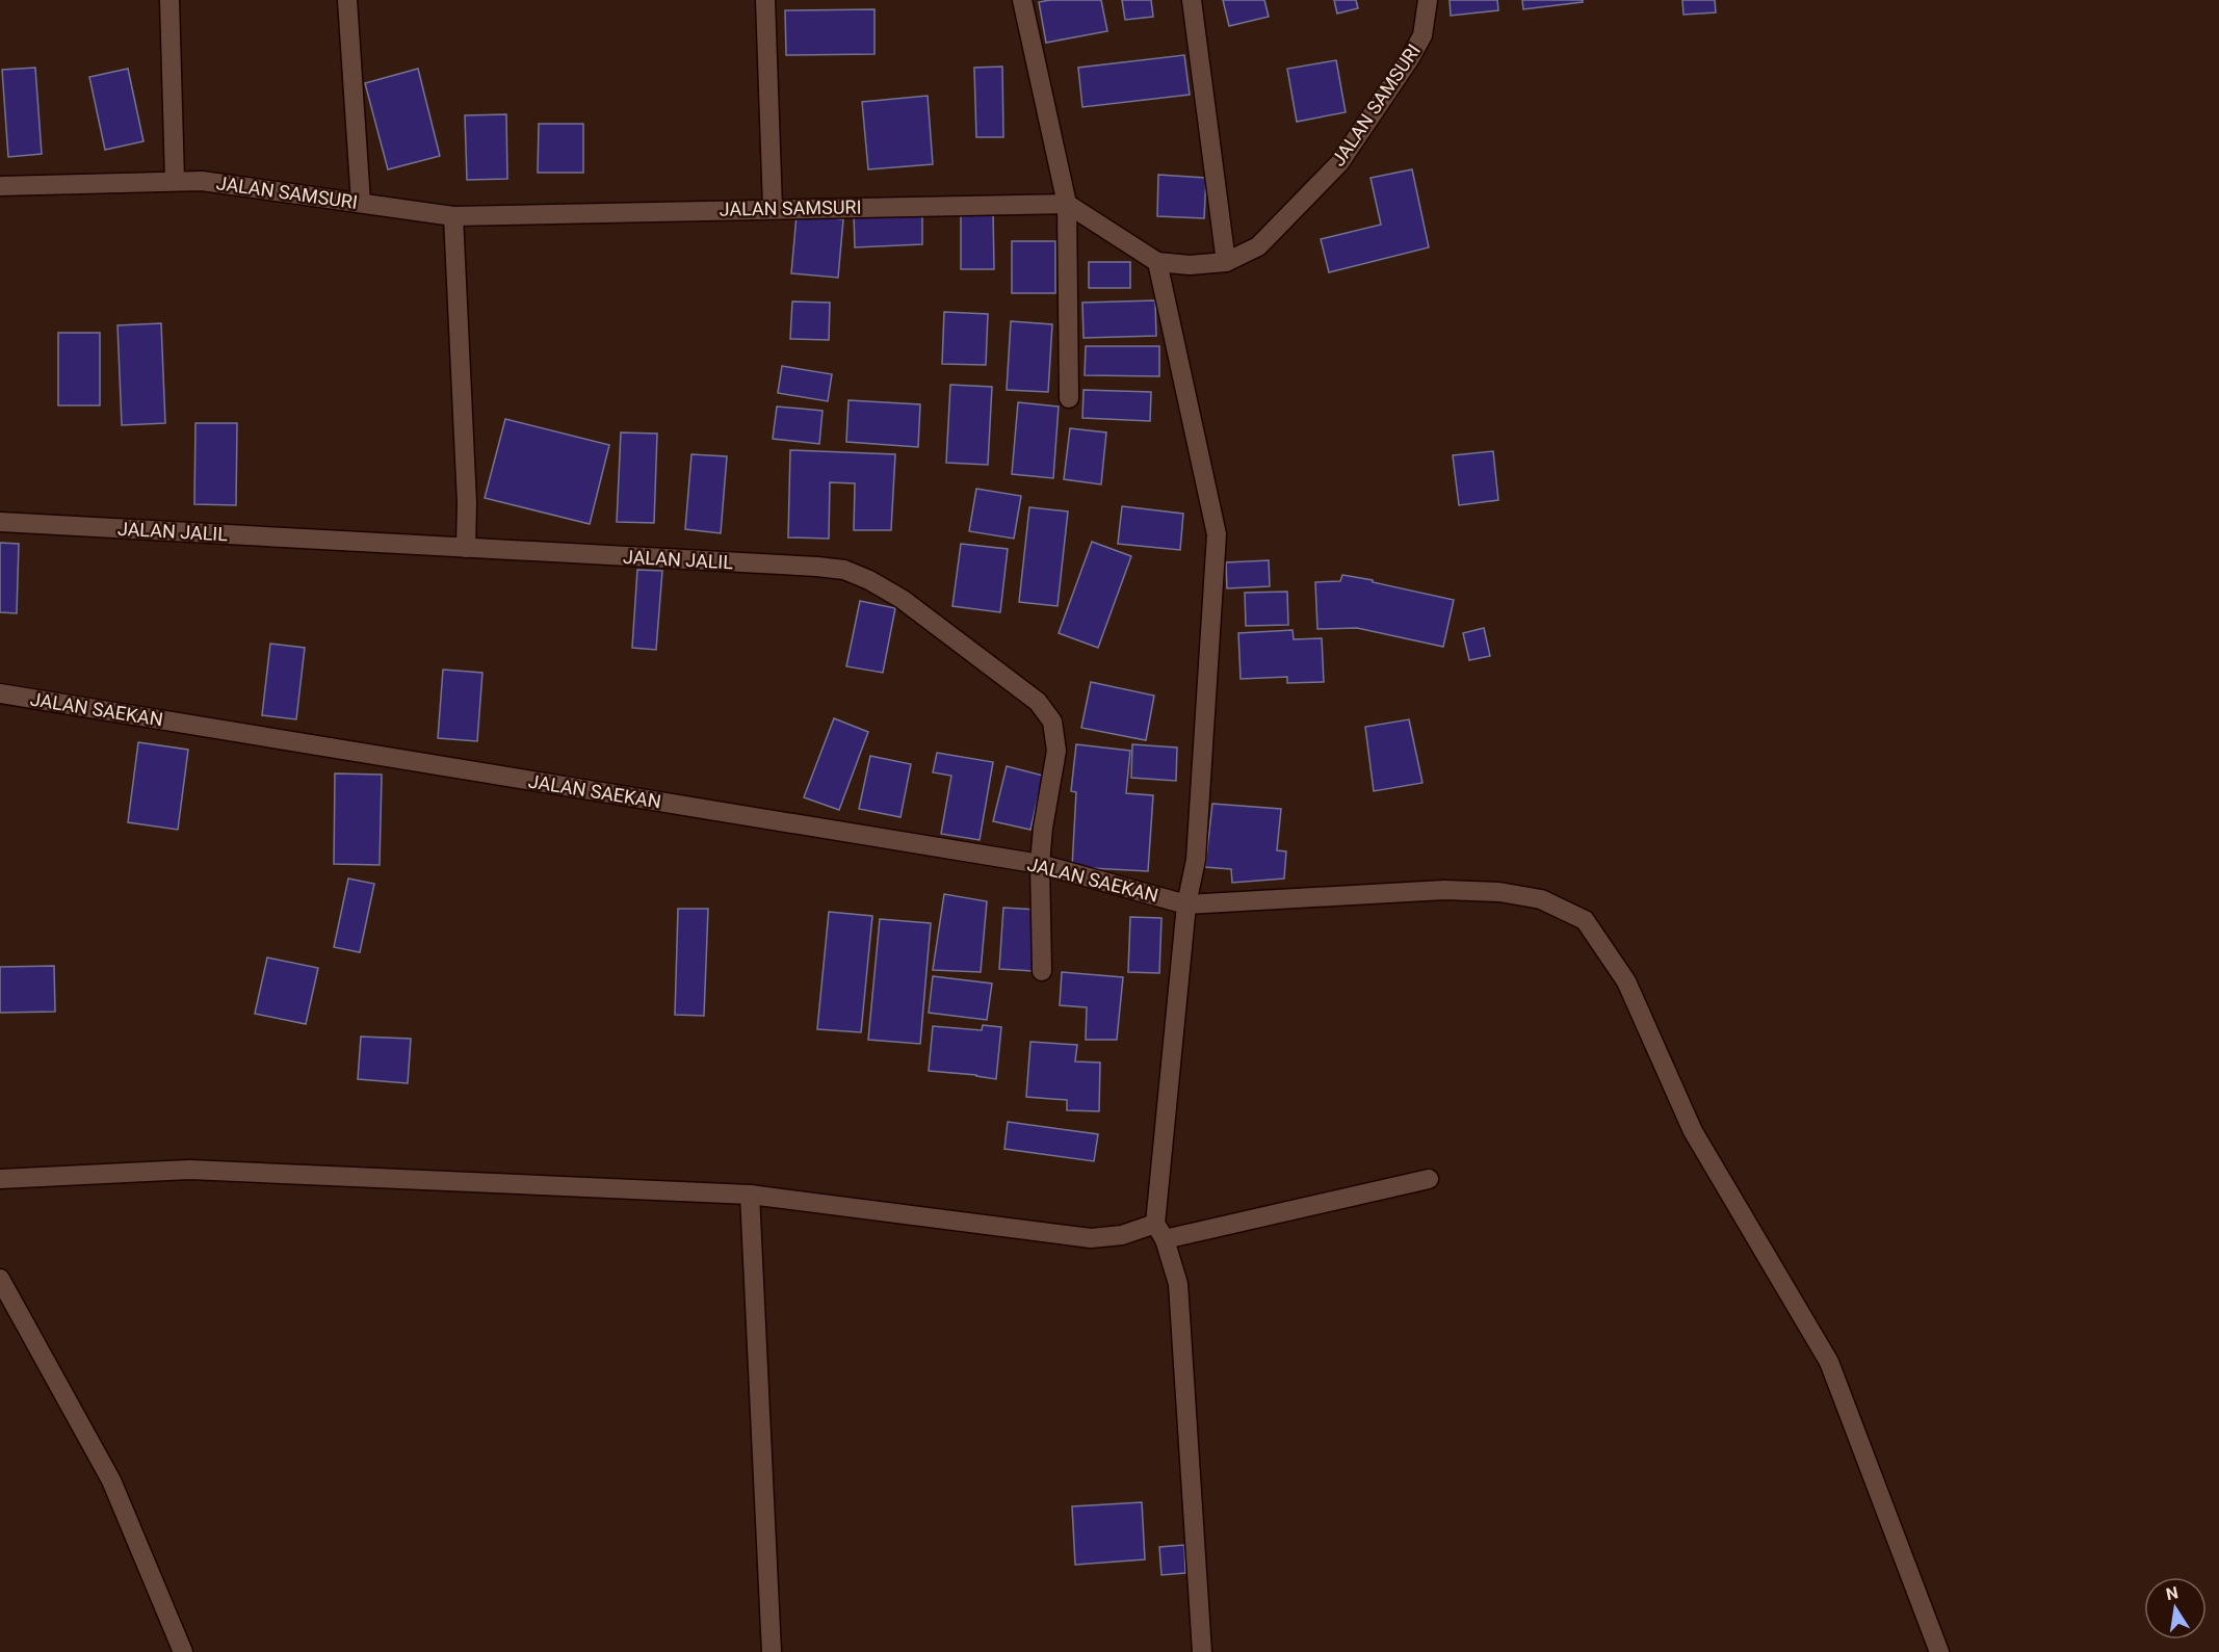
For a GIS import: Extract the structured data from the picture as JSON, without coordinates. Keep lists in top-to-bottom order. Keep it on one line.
{"streets":{"street":["JALAN SAMSURI","JALAN JALIL","JALAN SAEKAN"]},"crossings":[["JALAN JALIL","JALAN SAEKAN"]],"north":"top"}
